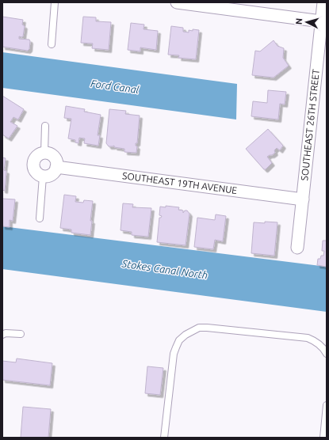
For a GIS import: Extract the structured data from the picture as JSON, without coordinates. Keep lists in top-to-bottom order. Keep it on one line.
{"streets":{"street":["SOUTHEAST 26TH STREET","SOUTHEAST 19TH AVENUE"]},"crossings":[["SOUTHEAST 26TH STREET","SOUTHEAST 19TH AVENUE"]],"water":["Ford Canal","Stokes Canal North"],"north":"left"}
